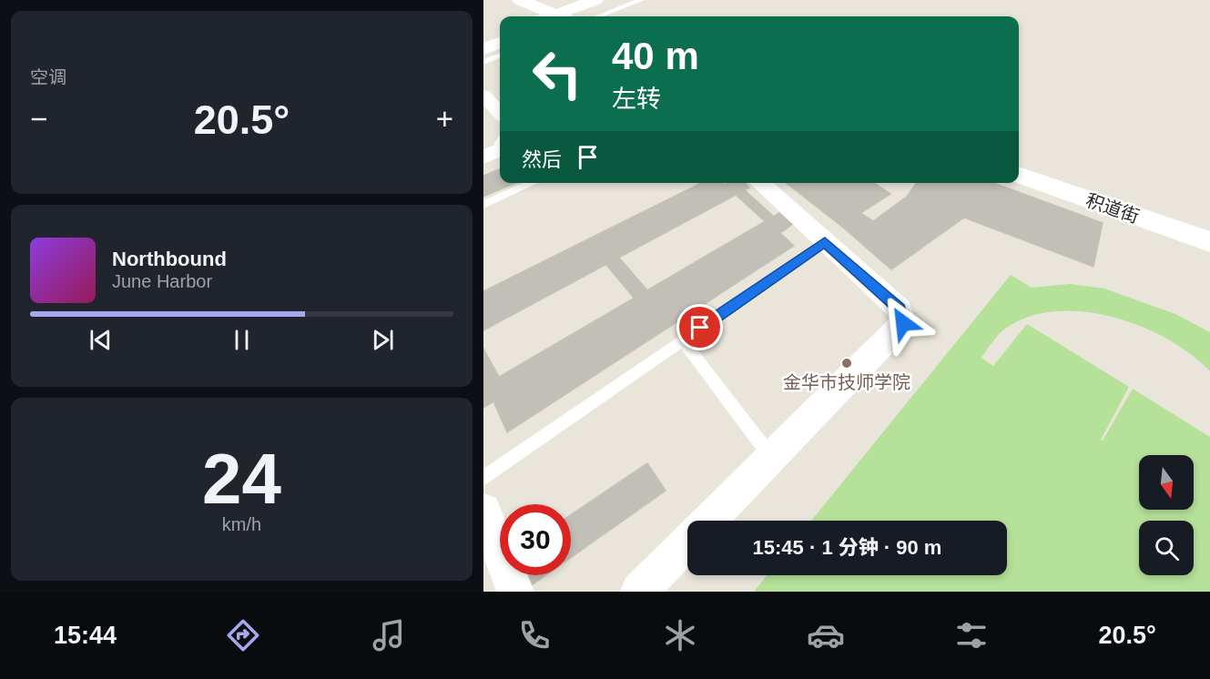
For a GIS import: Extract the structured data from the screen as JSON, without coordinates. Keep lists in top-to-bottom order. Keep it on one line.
{"streets":{"street":["积道街"]},"places":["金华市技师学院"],"north":"bottom","page":{"tile":["空调",["24","km/h"]],"turn":["40 m","左转"],"heat":["−","20.5°","+"],"then":"然后","song":["Northbound","June Harbor"],"limit":"30","trip":"15:45 · 1 分钟 · 90 m","tabs":["15:44","20.5°"]}}
